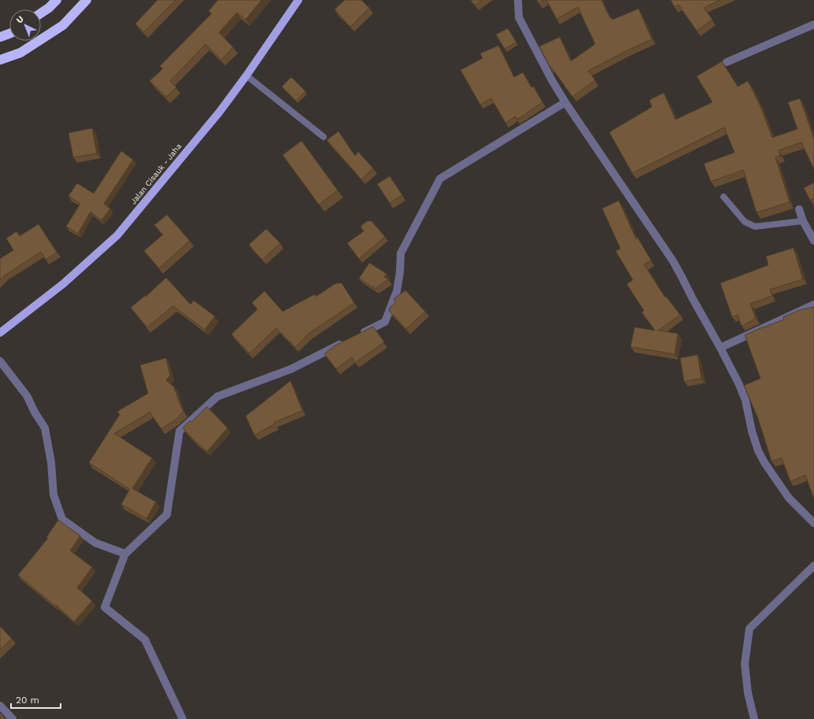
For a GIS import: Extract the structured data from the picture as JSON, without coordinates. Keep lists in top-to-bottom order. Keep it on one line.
{"streets":{"main road":["Jalan Cisauk - Jaha"]},"scale_bar":"20 m","north":"top left"}
